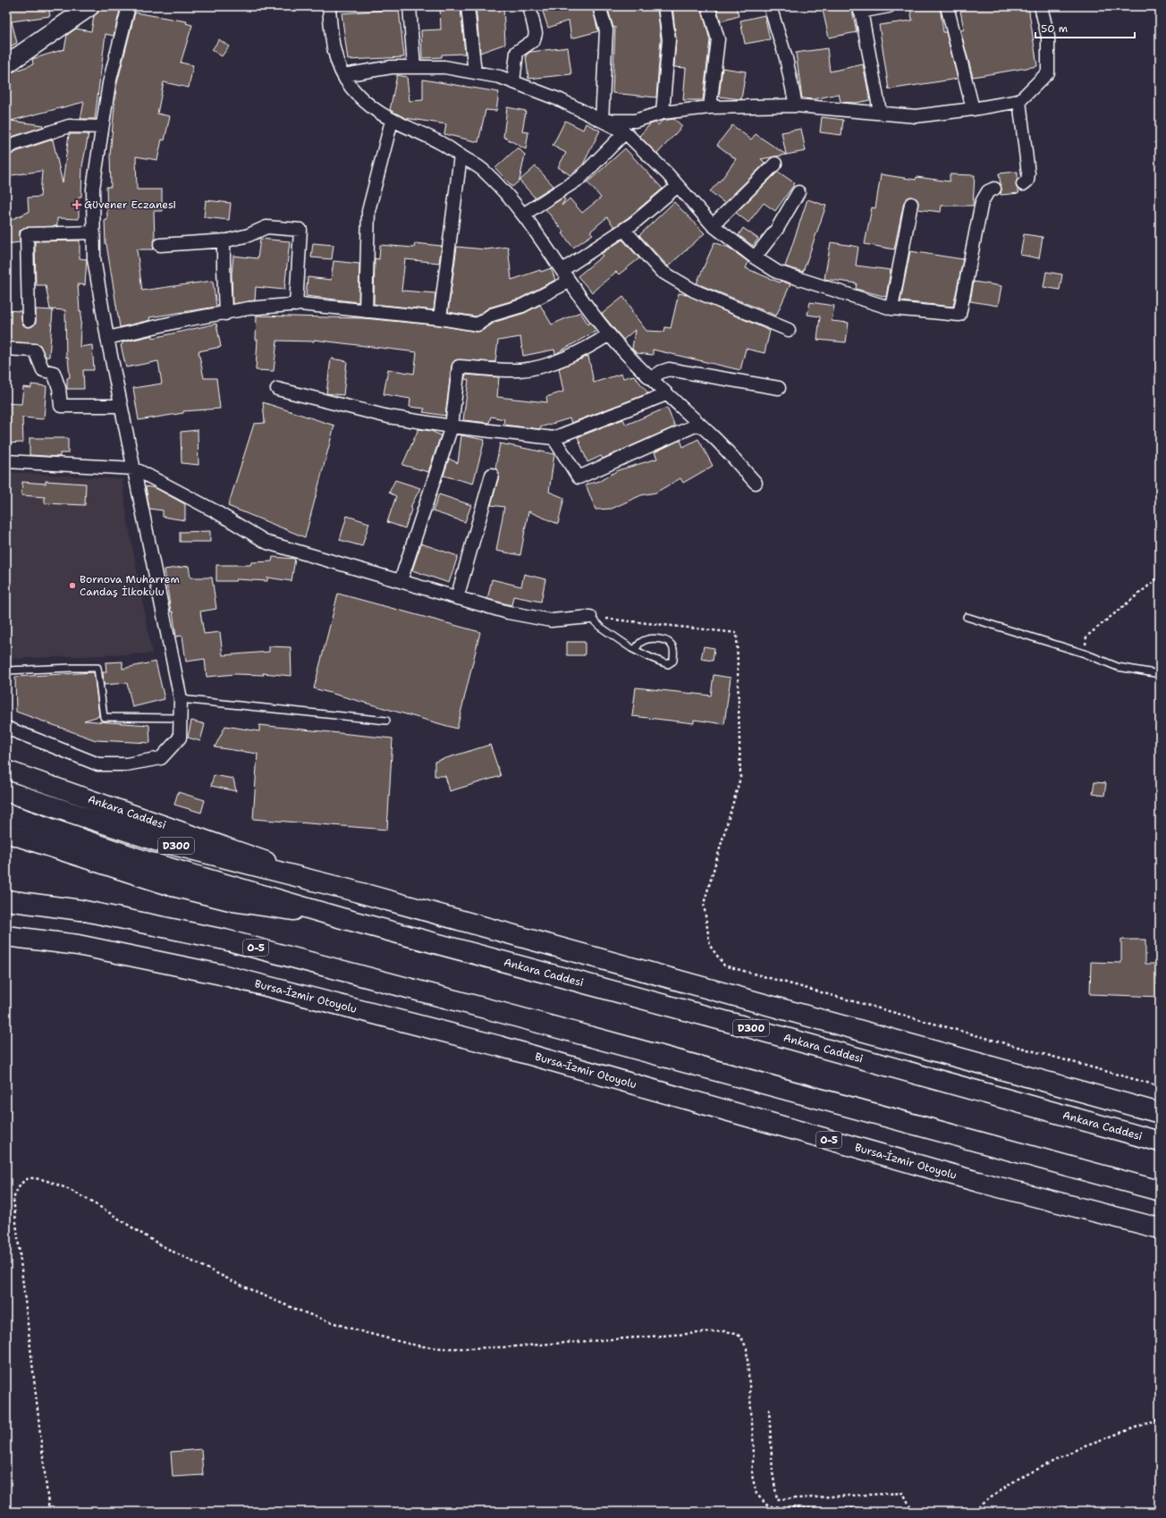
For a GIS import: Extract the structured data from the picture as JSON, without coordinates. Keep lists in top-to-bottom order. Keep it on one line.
{"streets":{"highway":["Ankara Caddesi","D300","O-5","Bursa-İzmir Otoyolu"]},"places":{"health":["Güvener Eczanesi"],"other":["Bornova Muharrem Candaş İlkokulu"]},"scale_bar":"50 m"}
